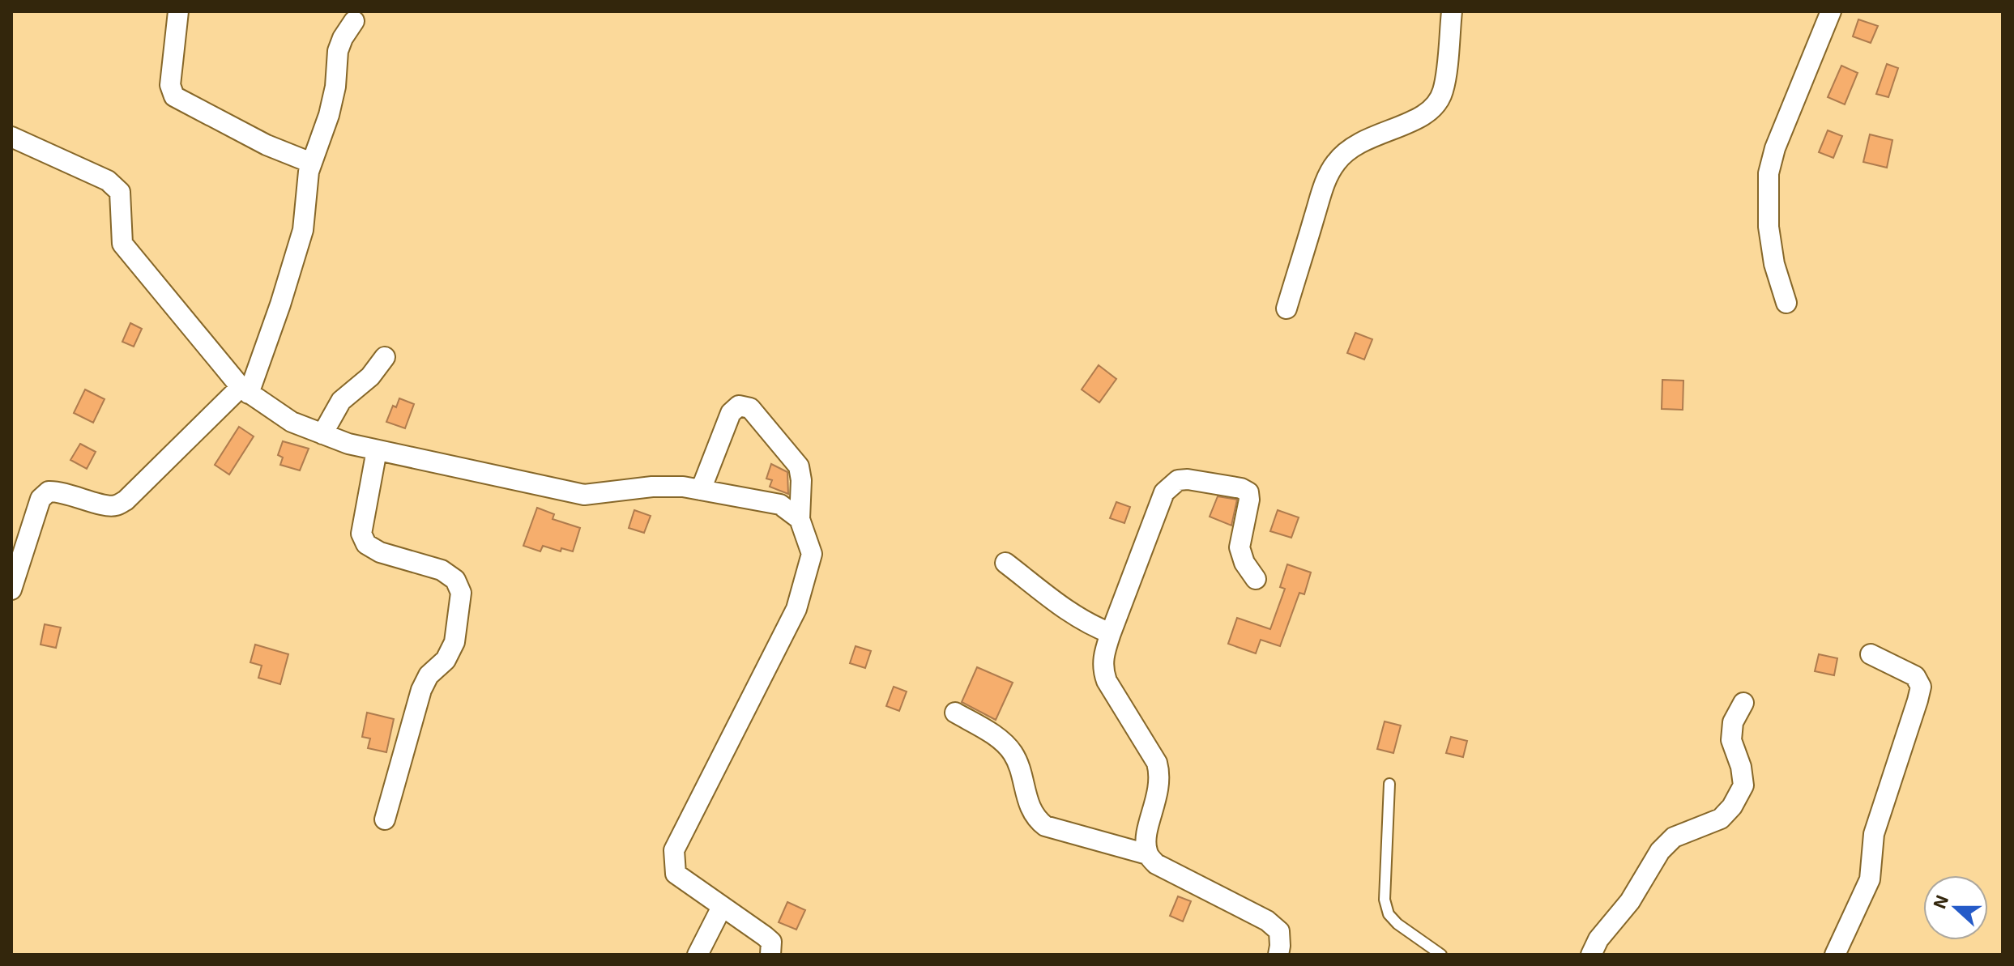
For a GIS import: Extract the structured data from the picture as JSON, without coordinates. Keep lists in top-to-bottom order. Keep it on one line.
{"north":"left"}
